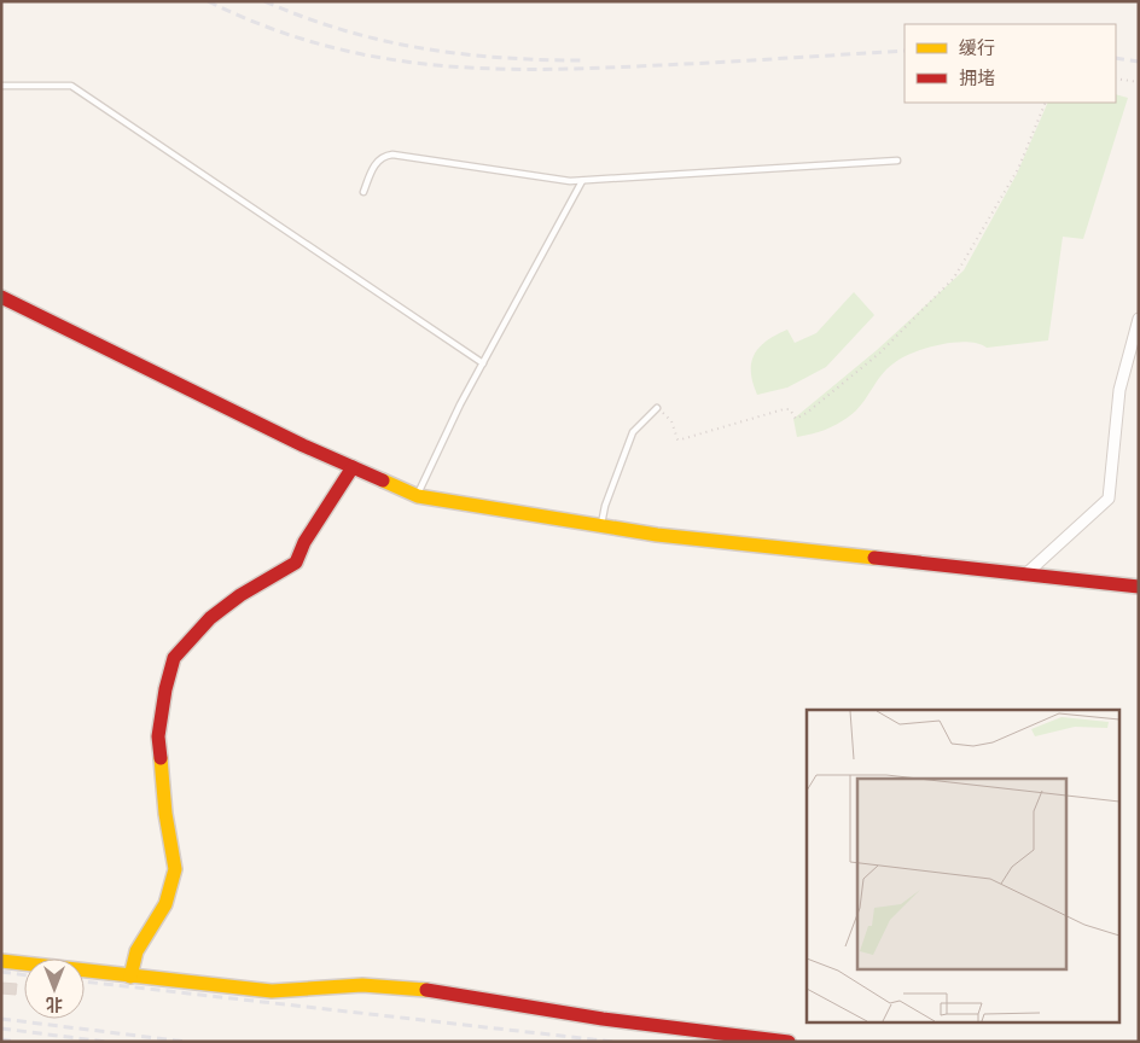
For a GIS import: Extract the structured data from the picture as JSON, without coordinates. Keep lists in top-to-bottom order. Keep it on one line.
{"legend":["缓行","拥堵"],"north":"bottom"}
